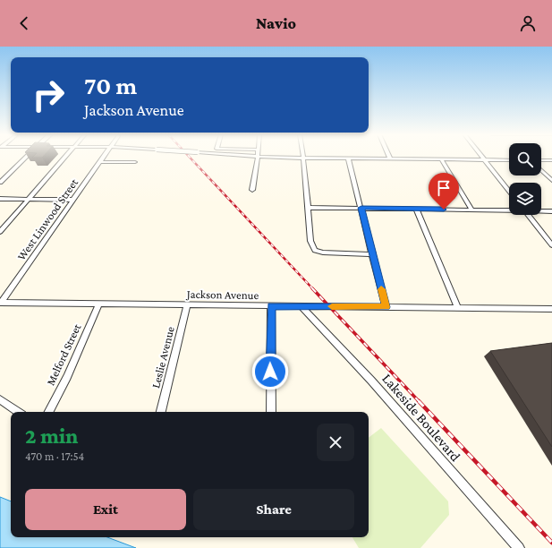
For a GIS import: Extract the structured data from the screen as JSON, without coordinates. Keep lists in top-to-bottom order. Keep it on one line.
{"streets":{"street":["West Linwood Street","Jackson Avenue","Melford Street","Leslie Avenue","Lakeside Boulevard"]},"crossings":[["West Linwood Street","Jackson Avenue"],["Jackson Avenue","Melford Street"],["Jackson Avenue","Leslie Avenue"],["Jackson Avenue","Lakeside Boulevard"]],"page":{"header":"Navio","turn":["70 m","Jackson Avenue"],"heading":["2 min","470 m · 17:54"],"buttons":["Exit","Share"]}}
